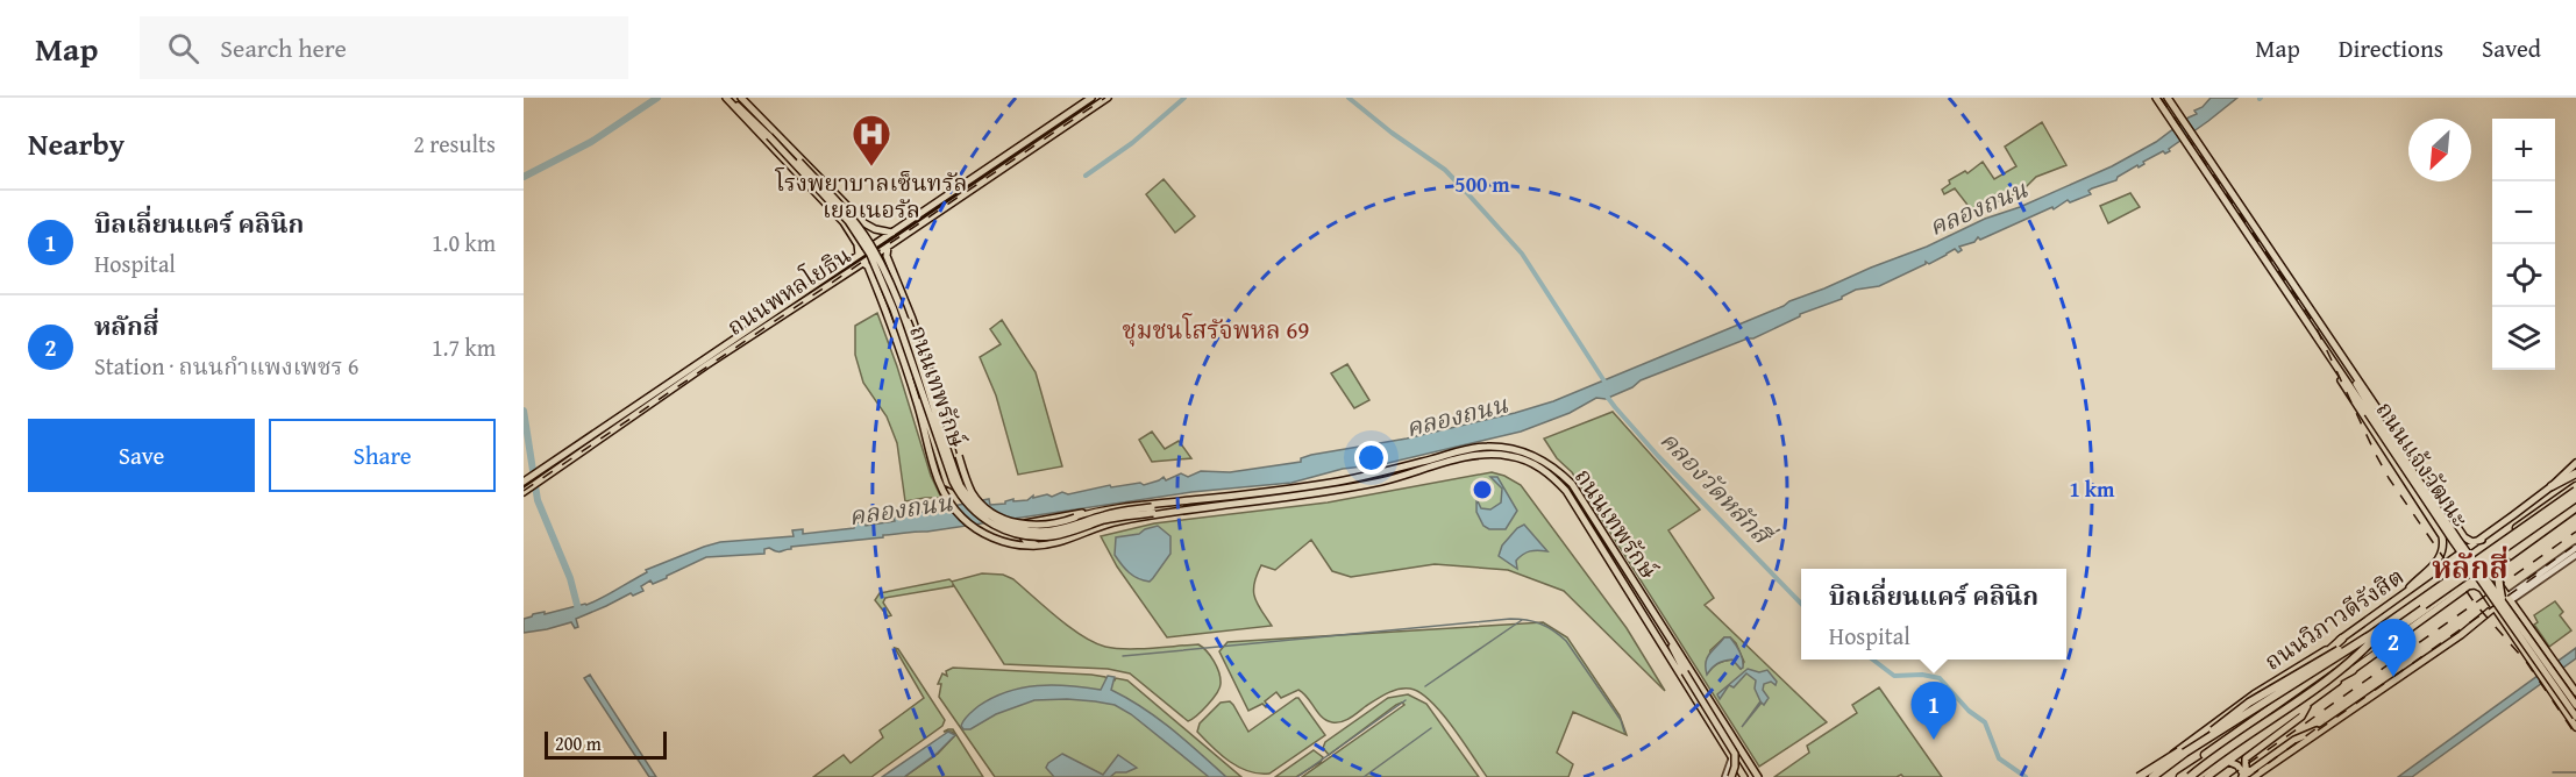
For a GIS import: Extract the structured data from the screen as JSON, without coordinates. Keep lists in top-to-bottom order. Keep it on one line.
{"streets":{"highway":["ถนนวิภาวดีรังสิต"],"main road":["ถนนพหลโยธิน","ถนนเทพรักษ์","ถนนแจ้งวัฒนะ"]},"crossings":[["ถนนพหลโยธิน","ถนนเทพรักษ์"],["ถนนแจ้งวัฒนะ","ถนนวิภาวดีรังสิต"]],"districts":["ชุมชนโสรัจพหล 69","หลักสี่"],"water":["คลองถนน","คลองวัดหลักสี่"],"places":{"hospital":["โรงพยาบาลเซ็นทรัล เยอเนอรัล"]},"scale_bar":"200 m","north":"bottom left","page":{"header":"Map","search":"Search here","nav":["Map","Directions","Saved"],"heading":["Nearby","2 results"],"map_buttons":["+","−"],"list":[{"mark":"1","name":"บิลเลี่ยนแคร์ คลินิก","note":"Hospital","value":"1.0 km"},{"mark":"2","name":"หลักสี่","note":"Station · ถนนกำแพงเพชร 6","value":"1.7 km"}],"buttons":["Save","Share"],"popup":["บิลเลี่ยนแคร์ คลินิก","Hospital"],"pins":["2","1"],"scale":"200 m"},"rings":["500 m","1 km"]}
